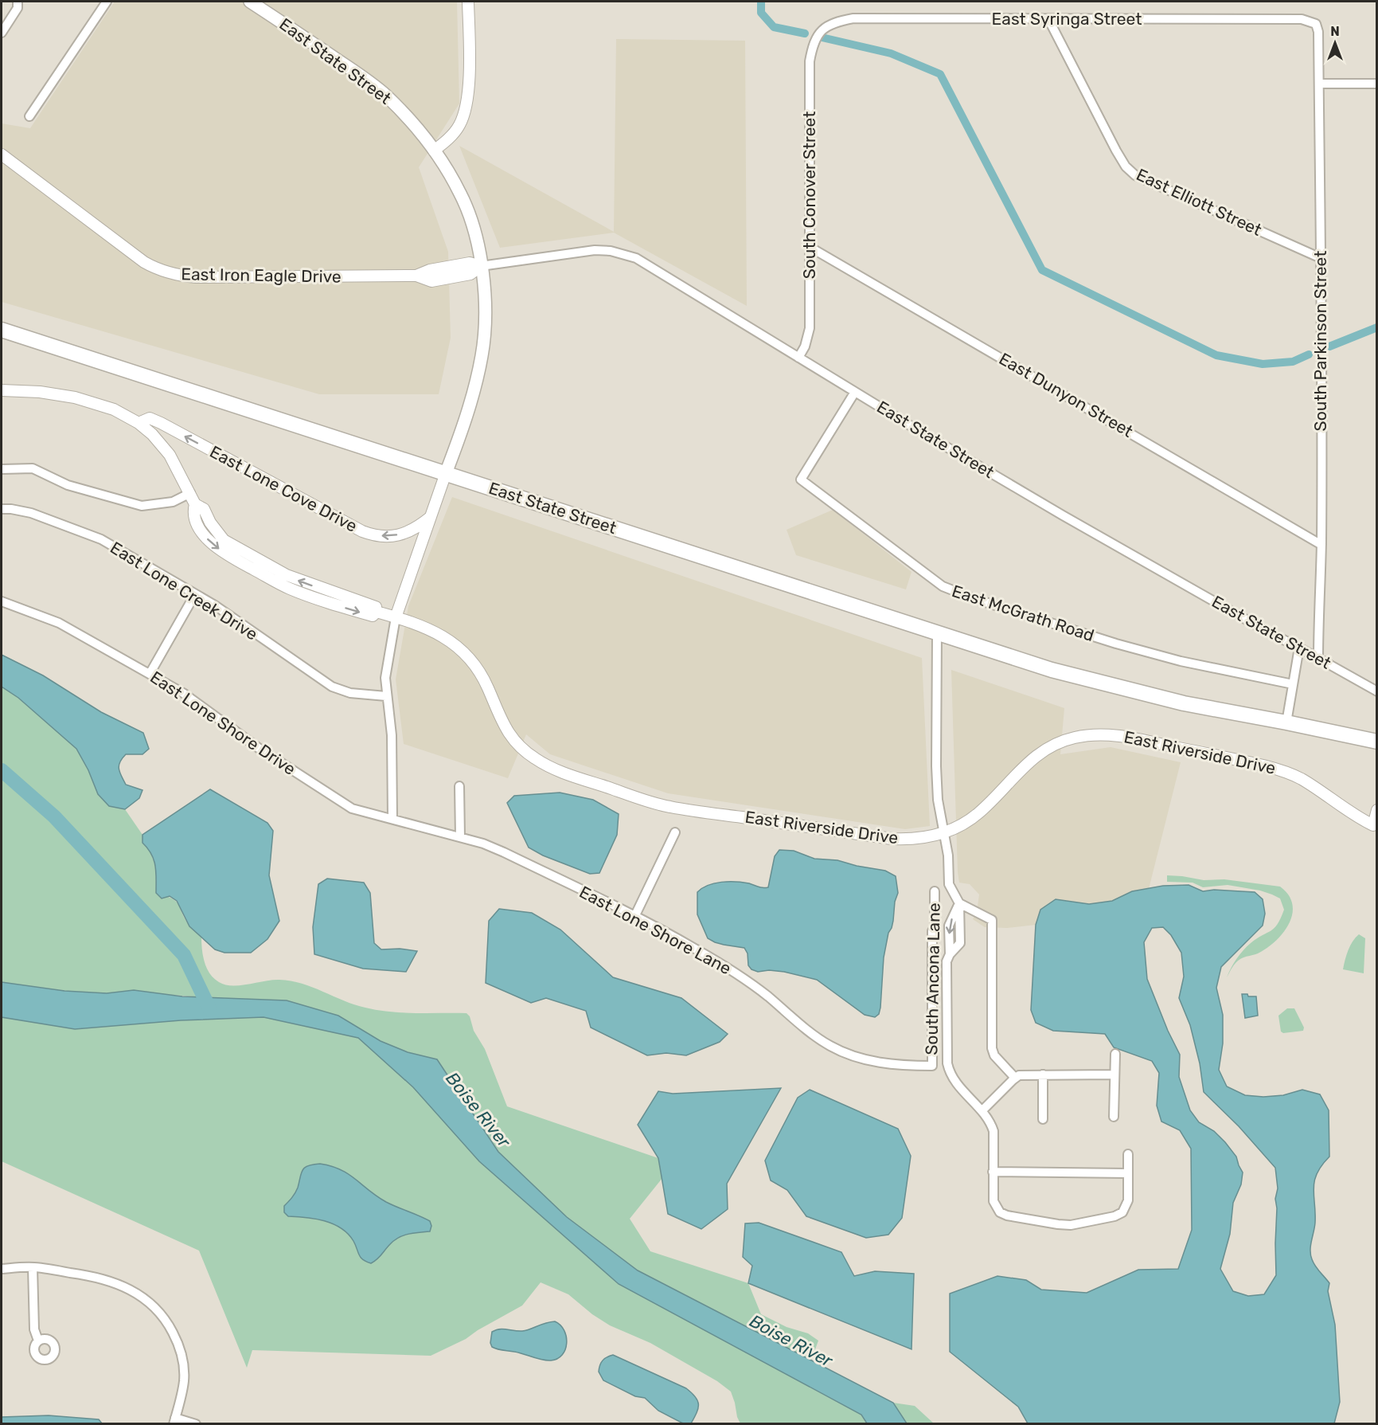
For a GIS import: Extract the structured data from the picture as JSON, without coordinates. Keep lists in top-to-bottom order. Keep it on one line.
{"streets":{"highway":["East State Street"],"street":["East Syringa Street","South Conover Street","East Elliott Street","East Iron Eagle Drive","South Parkinson Street","East Dunyon Street","East Lone Cove Drive","East Lone Creek Drive","East McGrath Road","East Lone Shore Drive","East Riverside Drive","East Lone Shore Lane","South Ancona Lane"]},"crossings":[["East Syringa Street","South Conover Street"],["East Syringa Street","East Elliott Street"],["East Syringa Street","South Parkinson Street"],["East State Street","South Conover Street"],["East State Street","East Iron Eagle Drive"],["East State Street","South Parkinson Street"],["East State Street","East McGrath Road"],["South Conover Street","East Dunyon Street"],["East Elliott Street","South Parkinson Street"],["South Parkinson Street","East Dunyon Street"],["East Lone Cove Drive","East Riverside Drive"],["East Lone Shore Drive","East Lone Shore Lane"],["East Lone Shore Lane","South Ancona Lane"]],"one_way":["East Lone Cove Drive"],"water":["Boise River"],"north":"top"}
